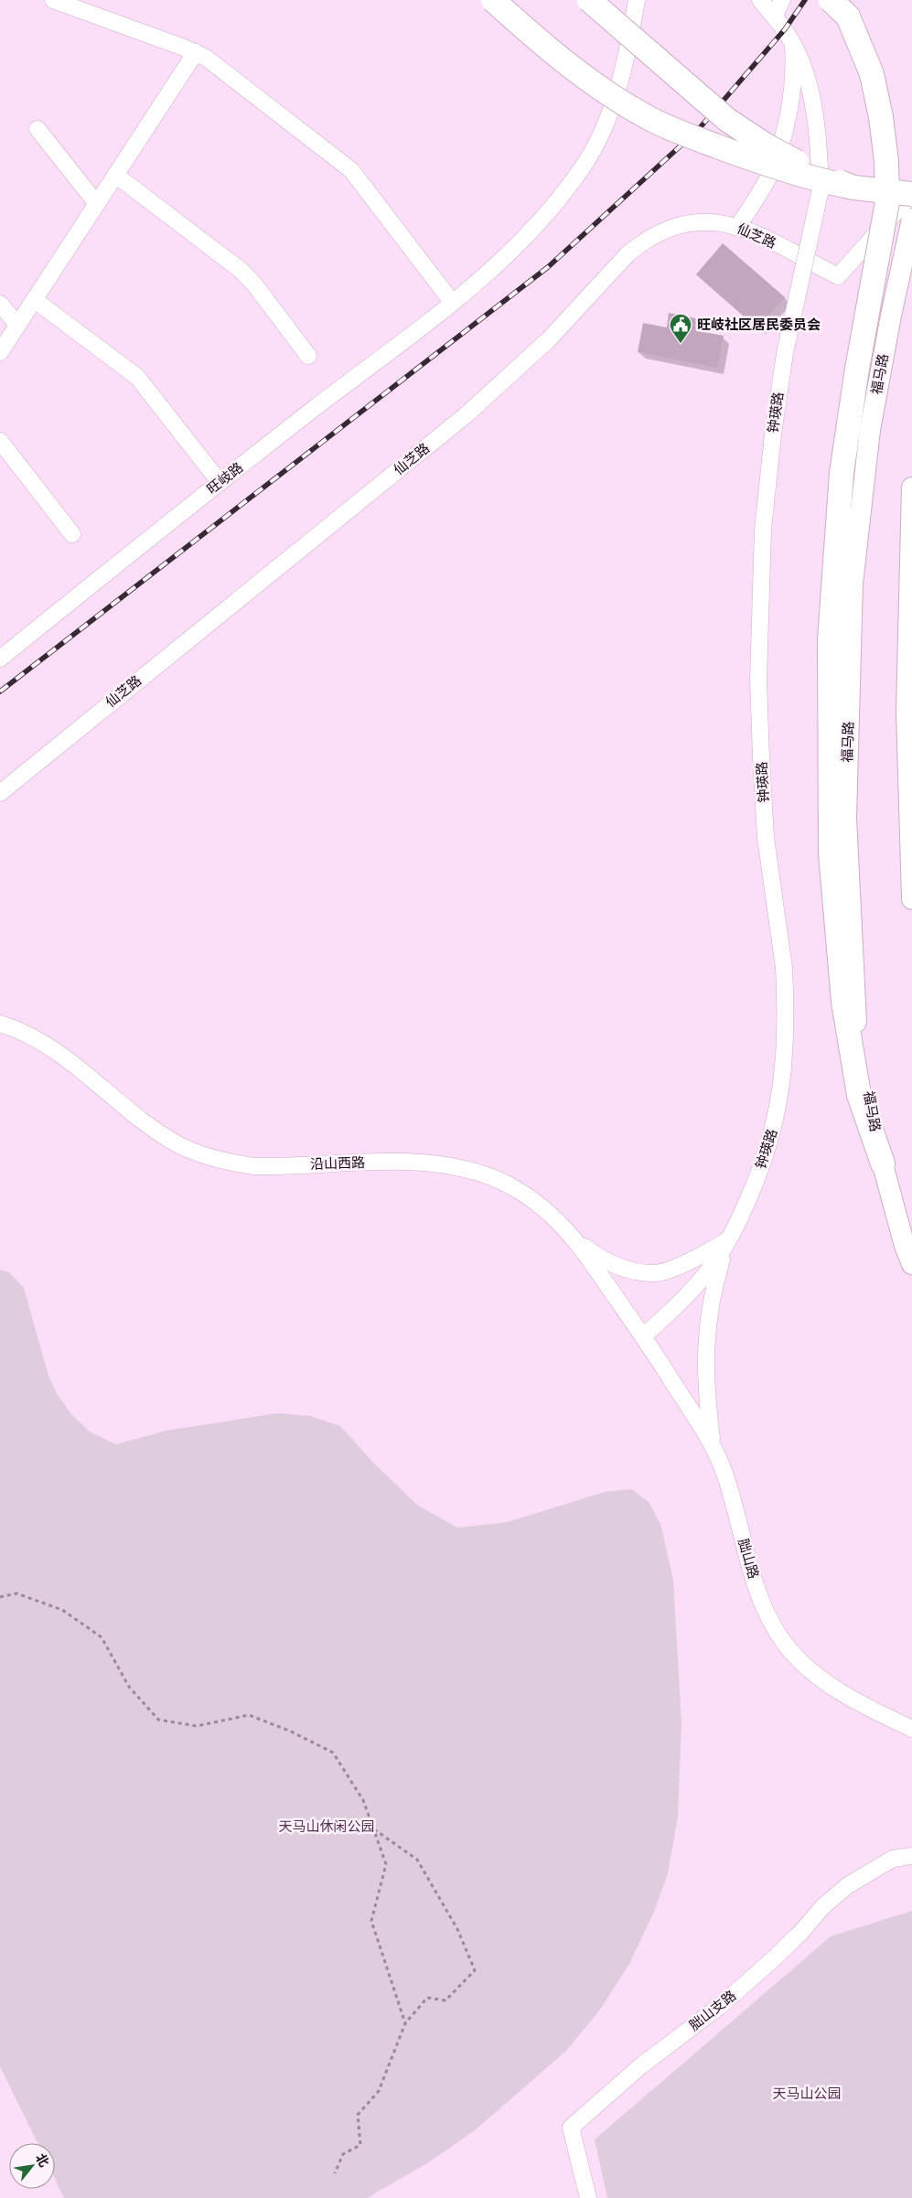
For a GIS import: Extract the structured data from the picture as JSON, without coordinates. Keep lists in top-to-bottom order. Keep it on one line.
{"streets":{"main road":["福马路"],"street":["仙芝路","钟瑛路","旺岐路","沿山西路","胐山路","胐山支路"]},"crossings":[["钟瑛路","沿山西路"],["钟瑛路","胐山路"],["沿山西路","胐山路"]],"parks":["天马山休闲公园","天马山公园"],"places":{"public building":["旺岐社区居民委员会"]},"north":"top right"}
